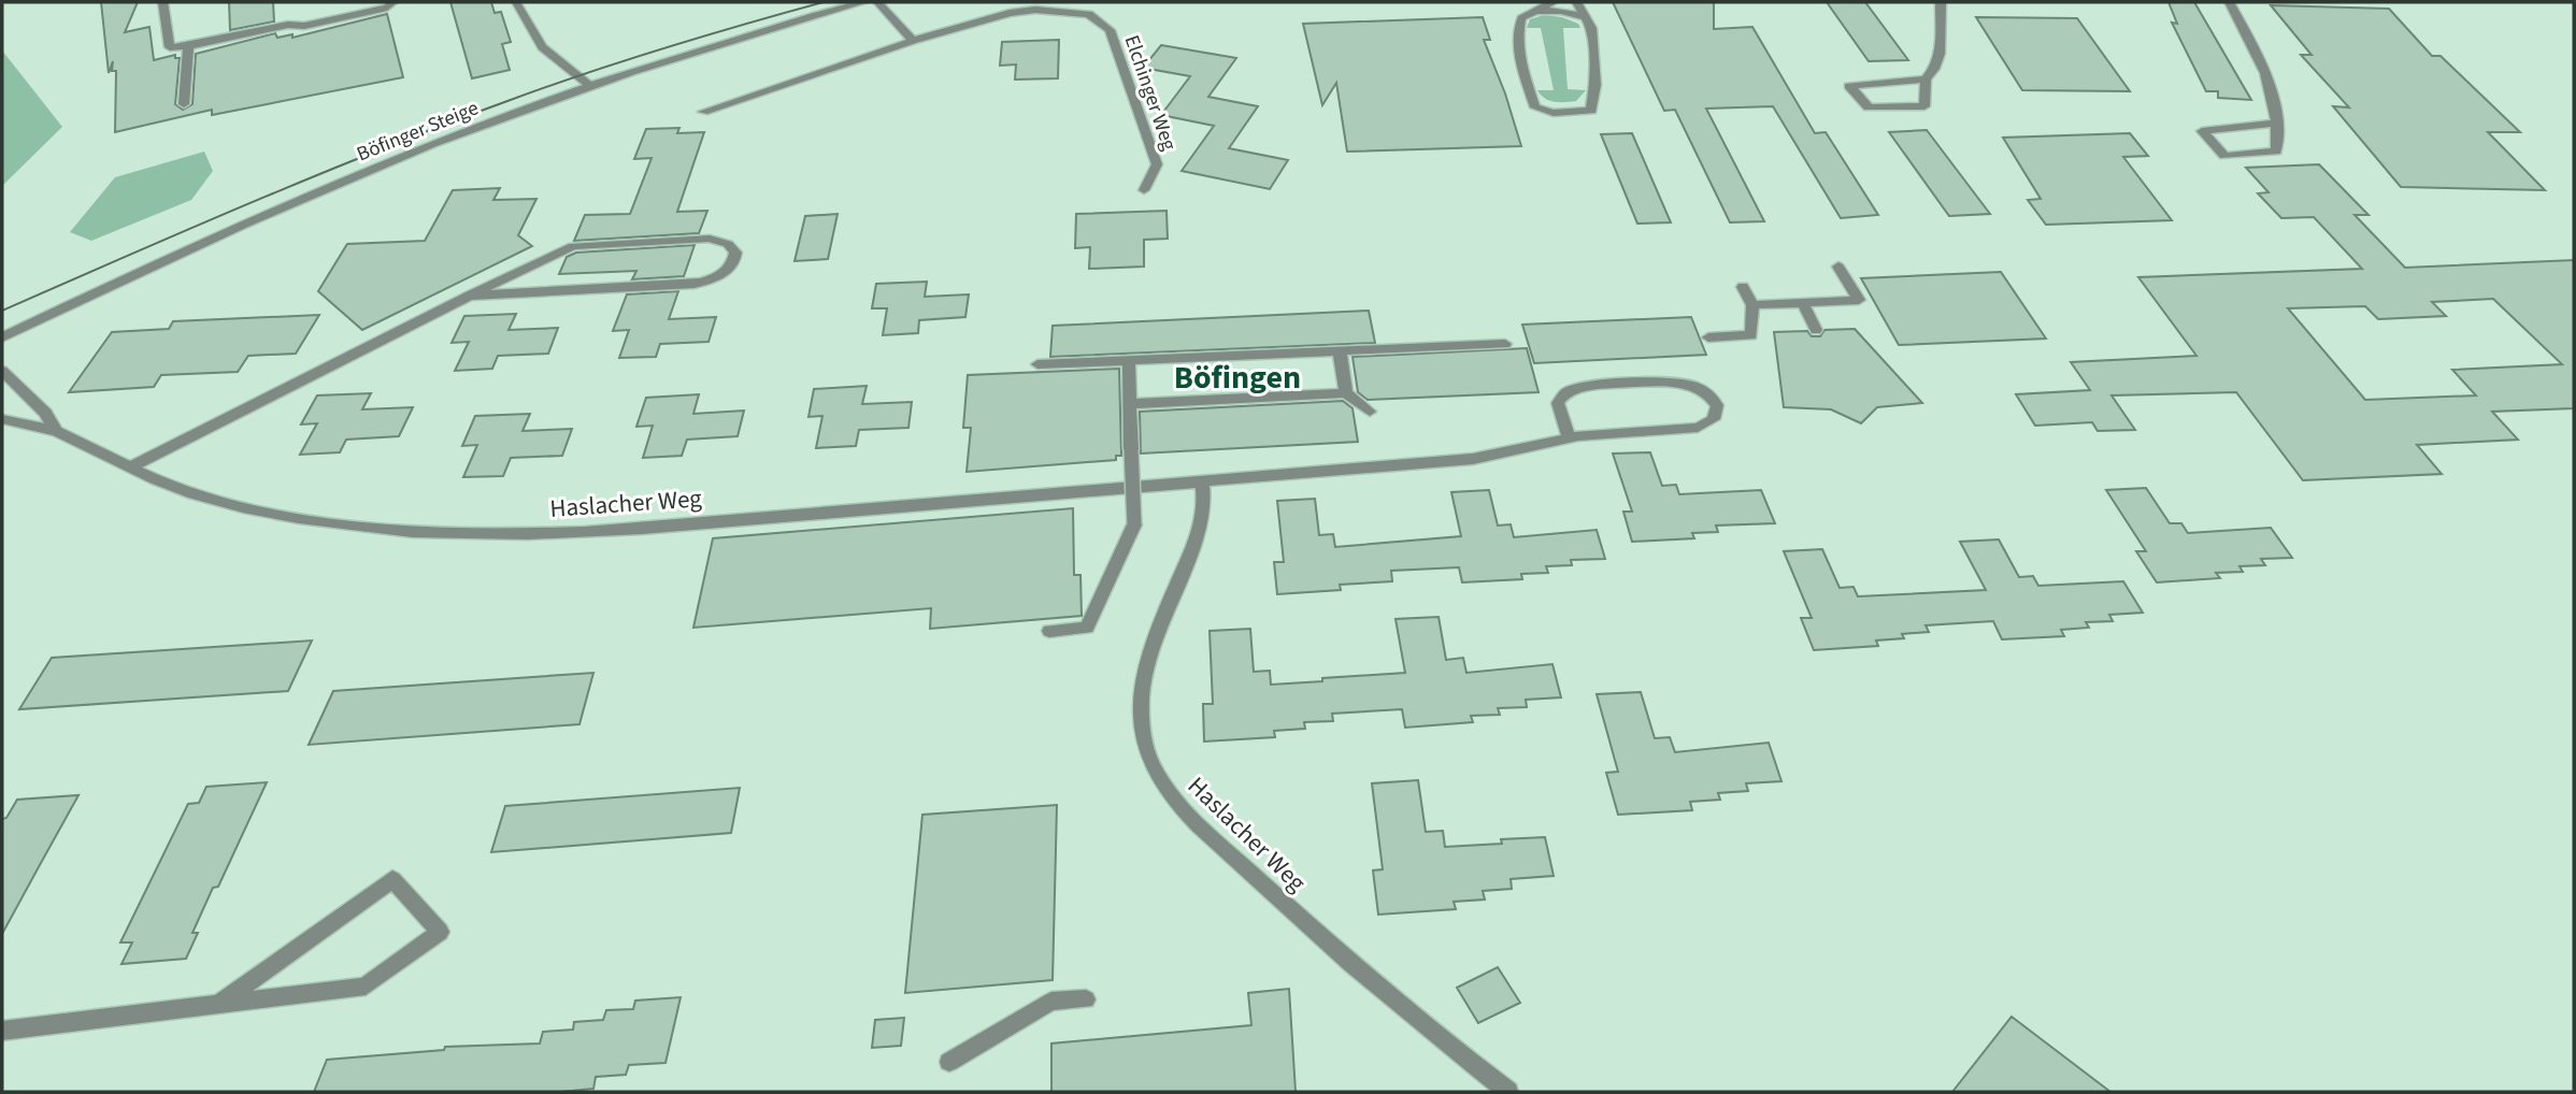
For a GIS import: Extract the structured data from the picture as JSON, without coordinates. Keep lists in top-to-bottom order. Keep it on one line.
{"streets":{"street":["Elchinger Weg","Böfinger Steige","Haslacher Weg"]},"districts":["Böfingen"]}
